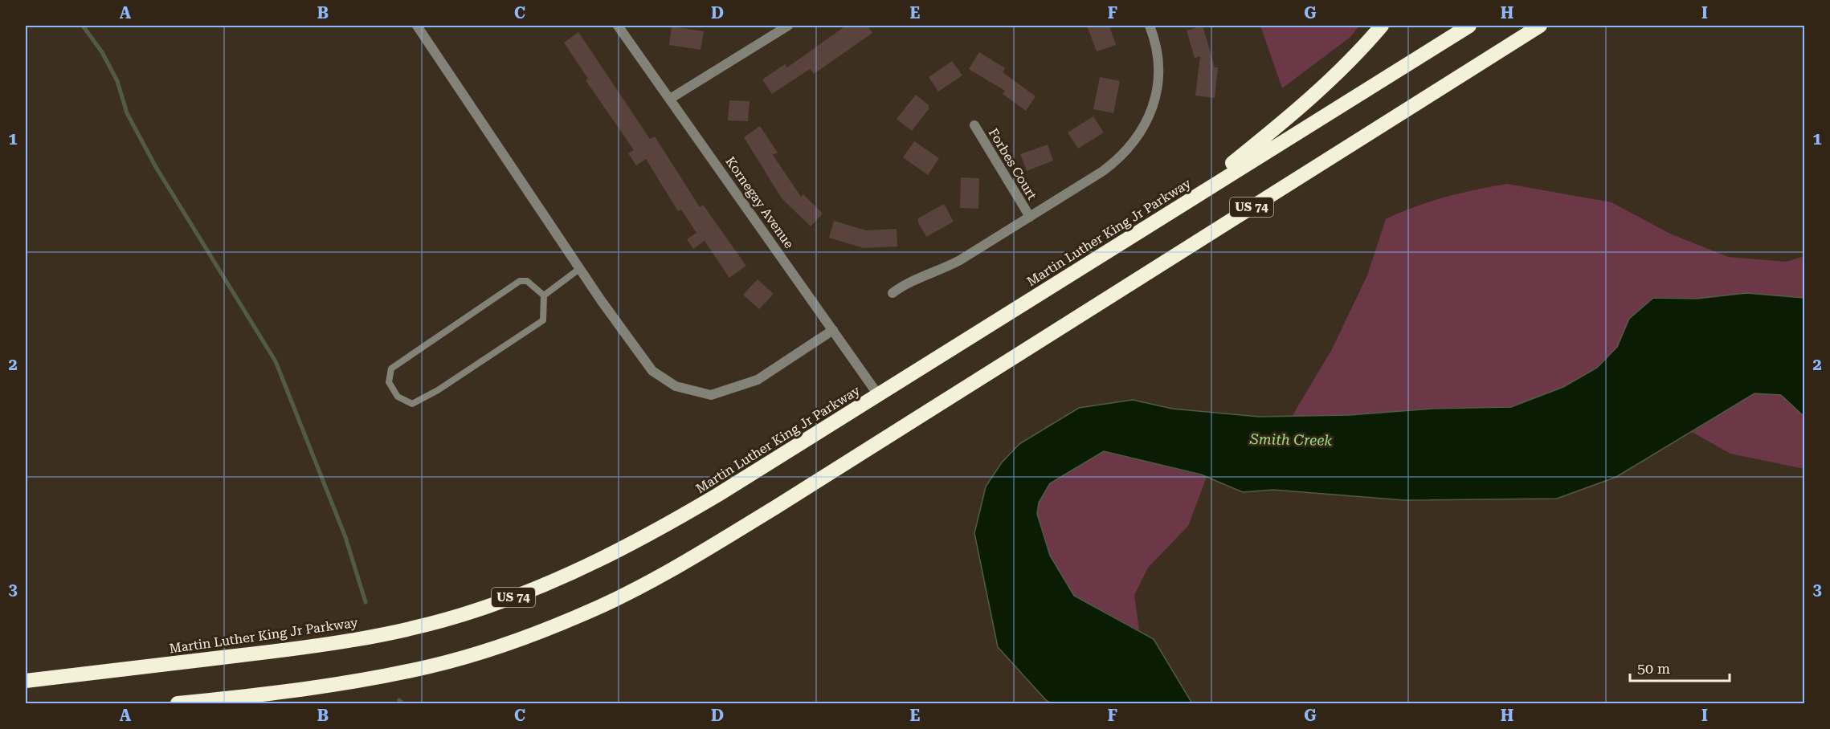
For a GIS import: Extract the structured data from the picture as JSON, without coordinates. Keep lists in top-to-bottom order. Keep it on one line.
{"streets":{"highway":["US 74","Martin Luther King Jr Parkway"],"street":["Forbes Court","Kornegay Avenue"]},"crossings":[["Kornegay Avenue","Martin Luther King Jr Parkway"]],"water":["Smith Creek"],"scale_bar":"50 m","grid":{"columns":["A","B","C","D","E","F","G","H","I"],"rows":["1","2","3"]}}
